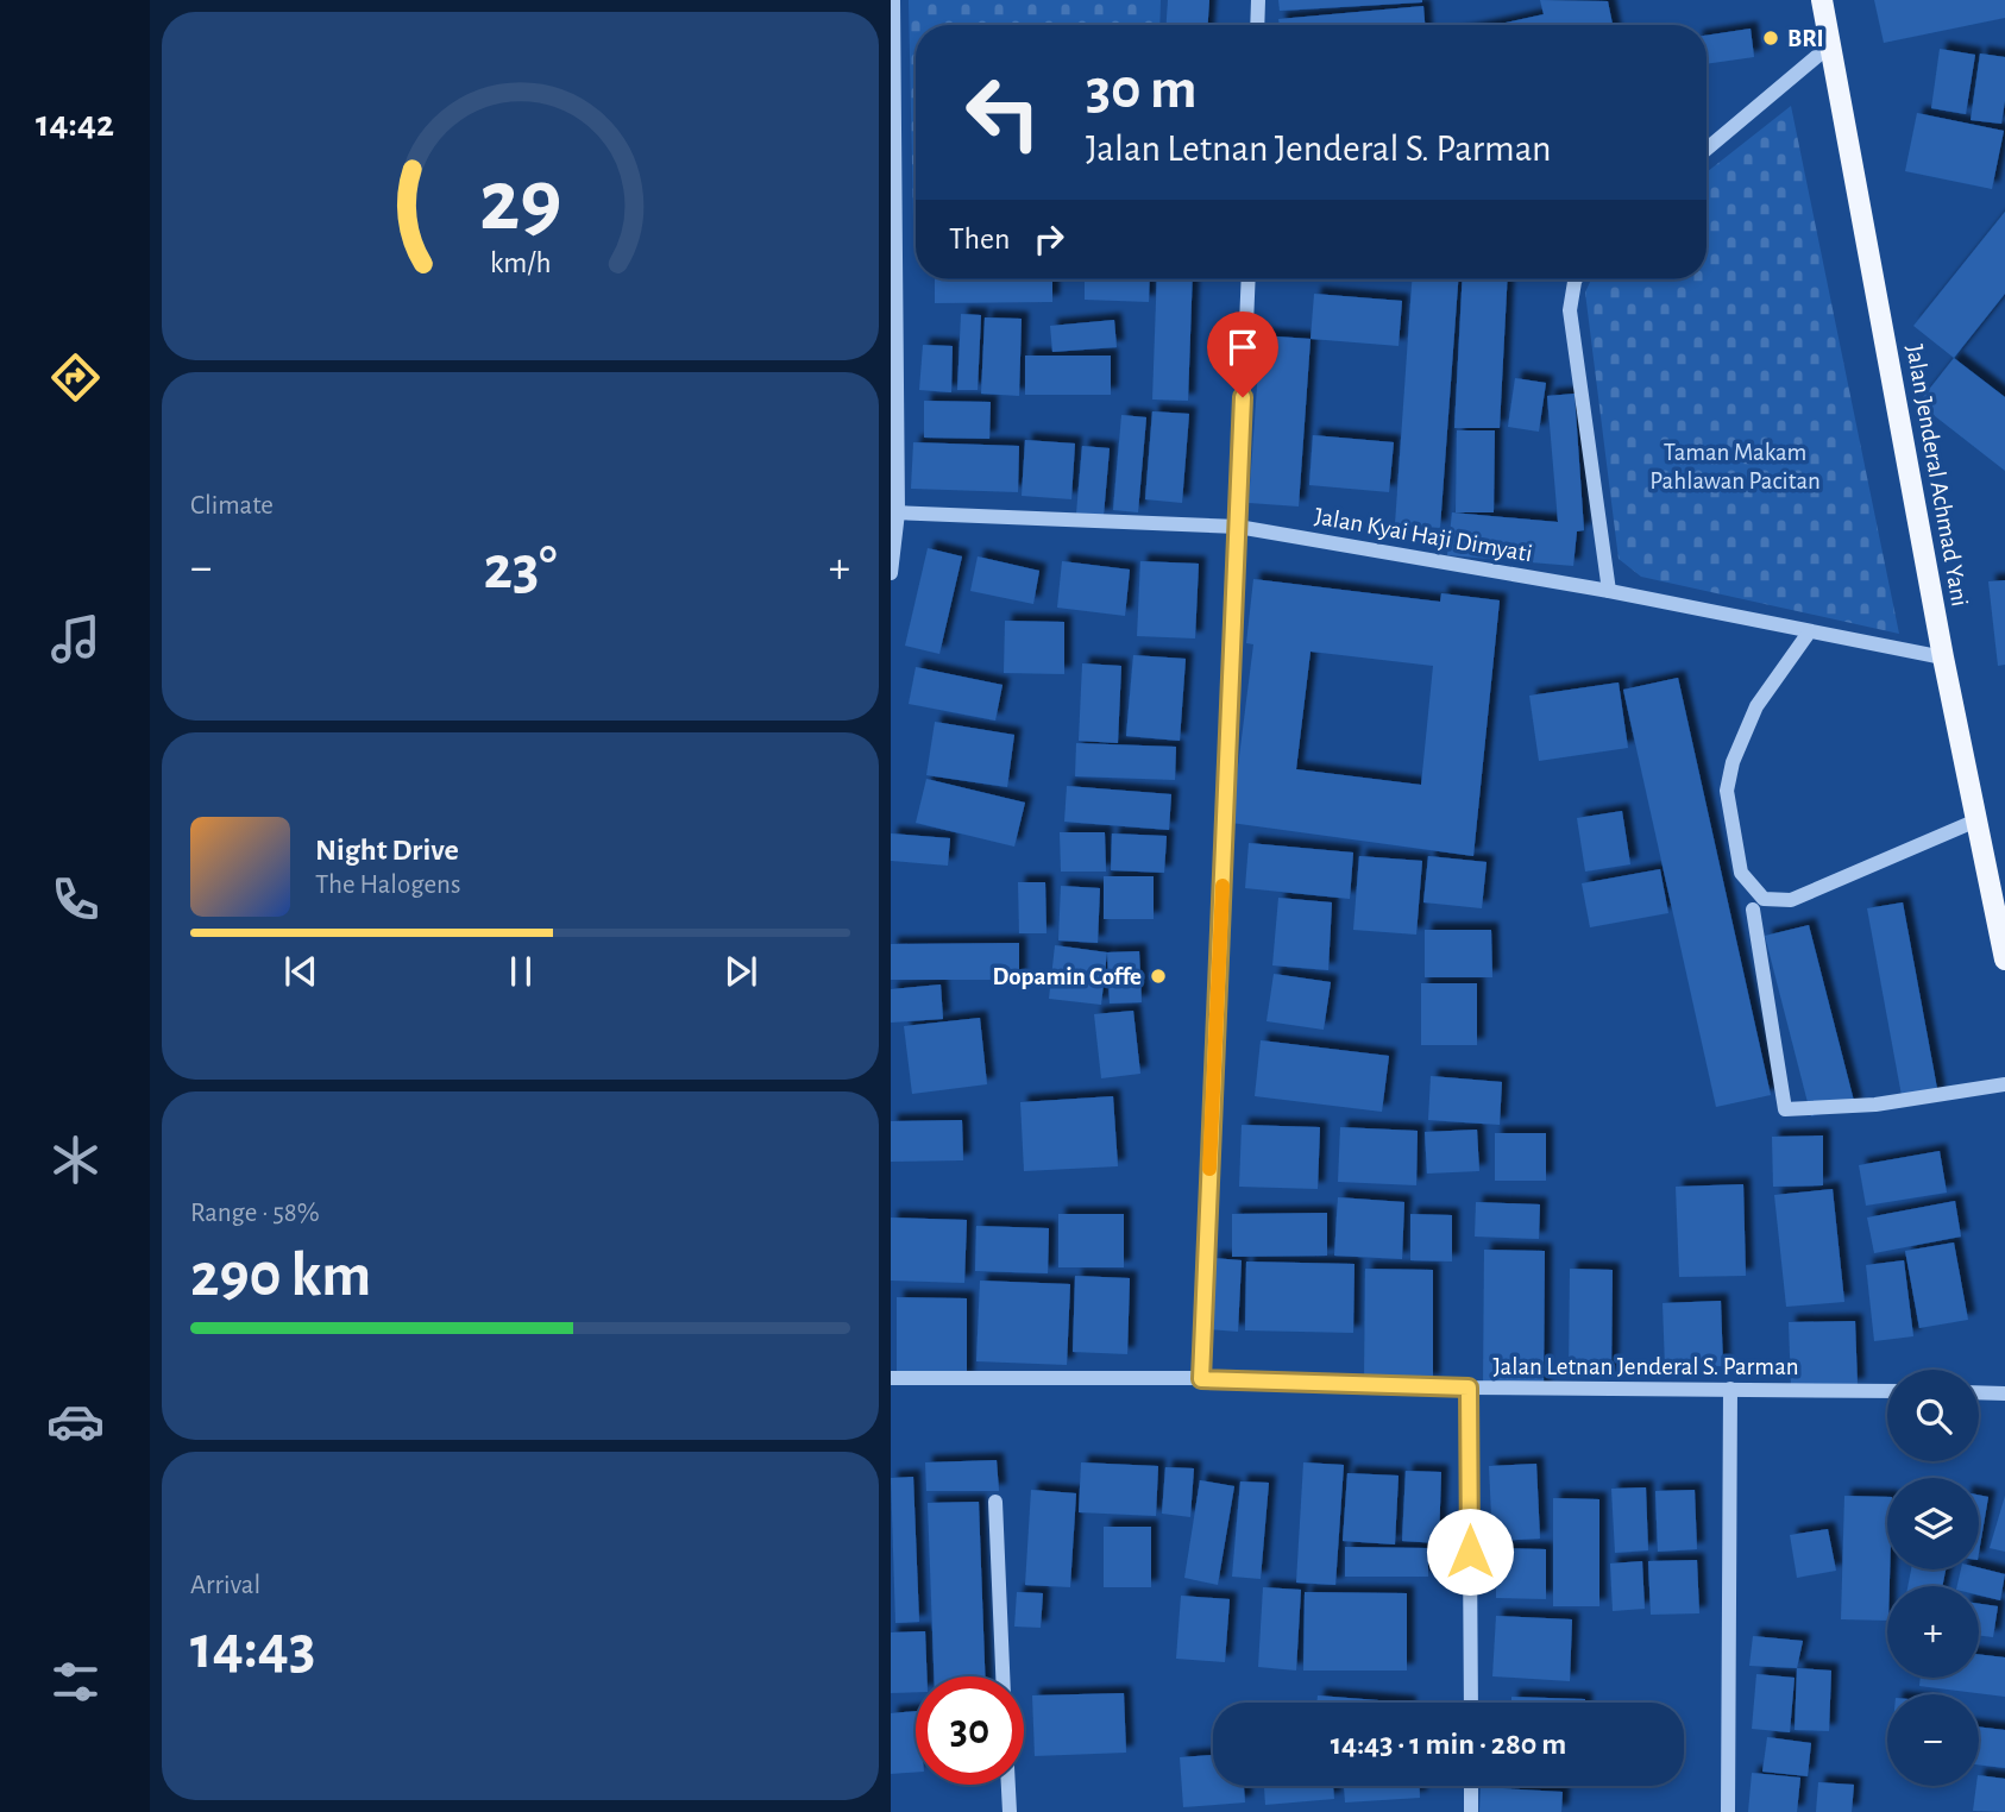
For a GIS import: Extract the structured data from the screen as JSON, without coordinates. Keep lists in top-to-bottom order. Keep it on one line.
{"streets":{"main road":["Jalan Jenderal Achmad Yani"],"street":["Jalan Kyai Haji Dimyati","Jalan Letnan Jenderal S. Parman"]},"crossings":[["Jalan Jenderal Achmad Yani","Jalan Kyai Haji Dimyati"]],"parks":["Taman Makam Pahlawan Pacitan"],"places":["BRI","Dopamin Coffe"],"page":{"tabs":"14:42","turn":["30 m","Jalan Letnan Jenderal S. Parman"],"then":"Then","tile":["Climate",["Range · 58%","290 km"],["Arrival","14:43"]],"heat":["−","23°","+"],"song":["Night Drive","The Halogens"],"map_buttons":["+","−"],"limit":"30","trip":"14:43 · 1 min · 280 m","gauge":["29","km/h"]}}
